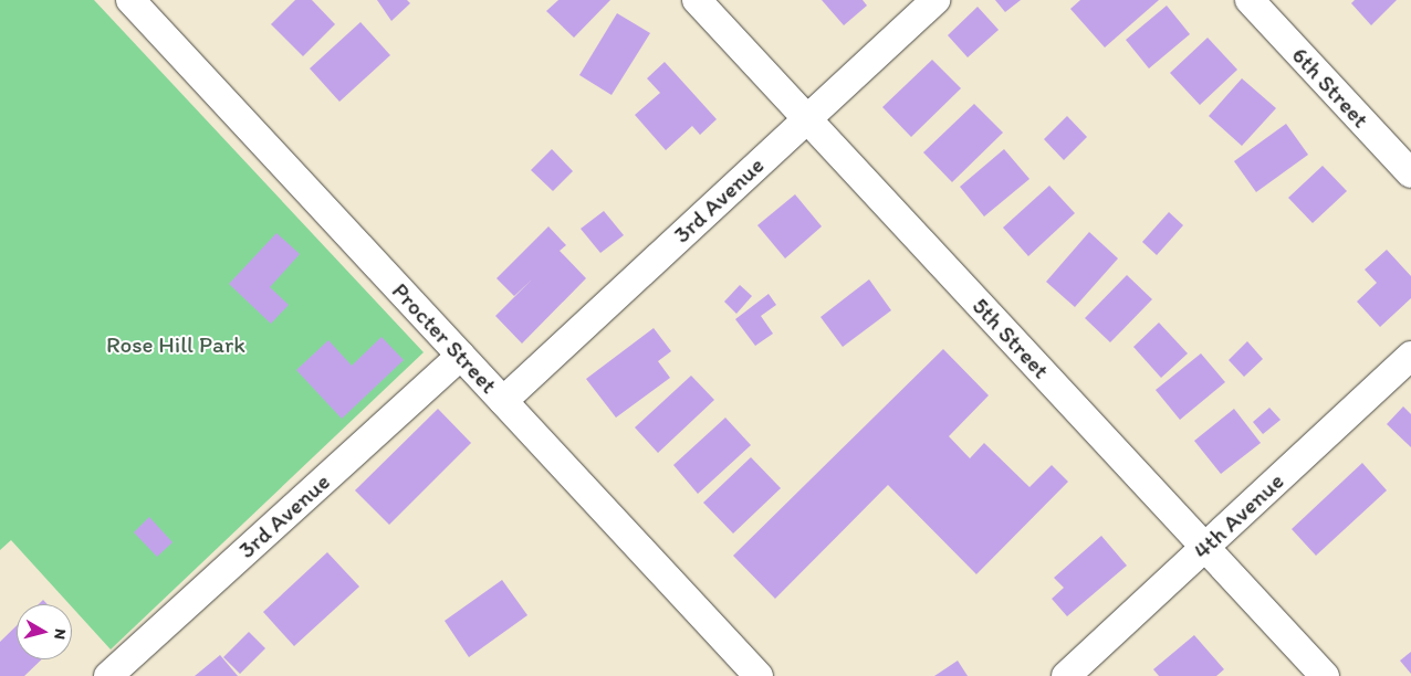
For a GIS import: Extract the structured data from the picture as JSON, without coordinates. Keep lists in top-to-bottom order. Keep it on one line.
{"streets":{"street":["6th Street","3rd Avenue","Procter Street","5th Street","4th Avenue"]},"crossings":[["3rd Avenue","Procter Street"],["3rd Avenue","5th Street"],["5th Street","4th Avenue"]],"parks":["Rose Hill Park"],"north":"right"}
